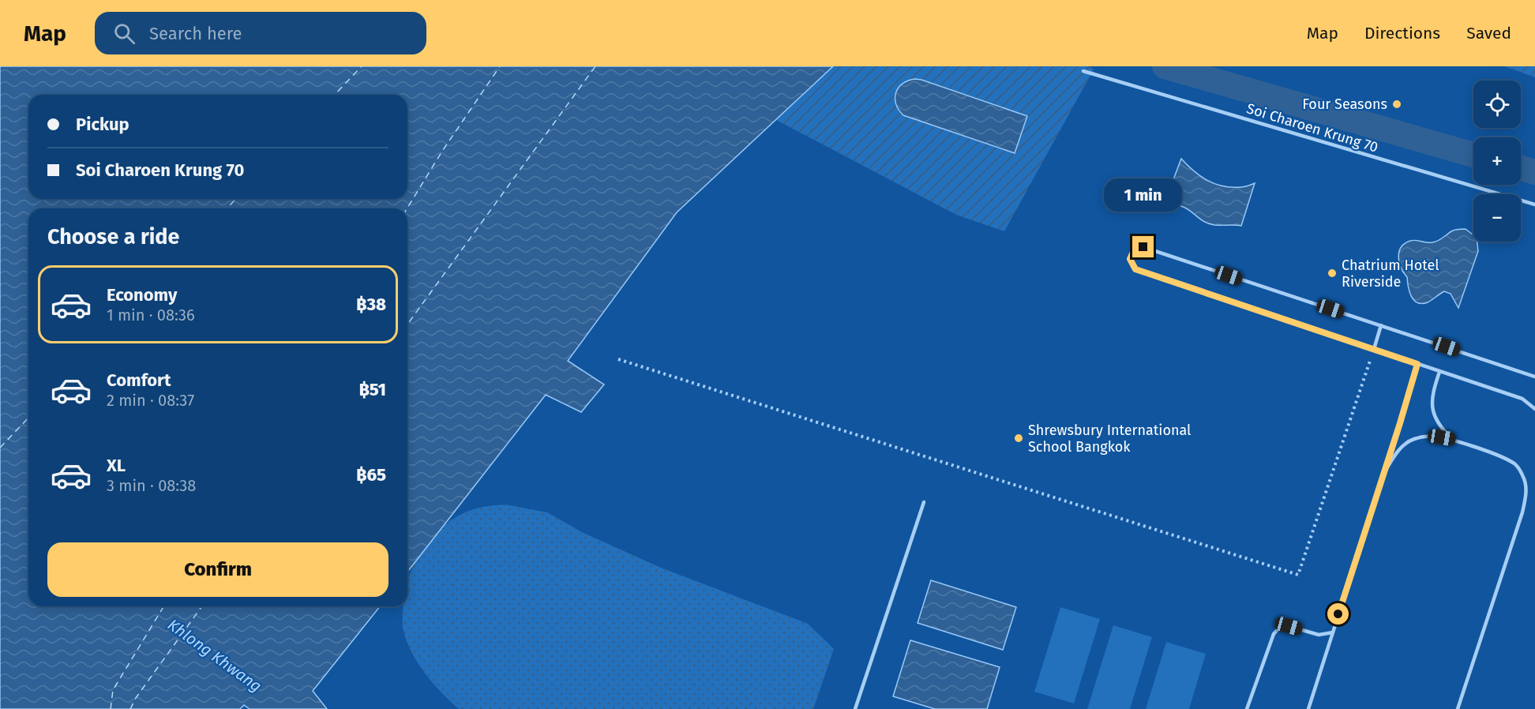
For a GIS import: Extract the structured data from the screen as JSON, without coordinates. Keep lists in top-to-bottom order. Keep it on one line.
{"streets":{"lane":["Soi Charoen Krung 70"]},"water":["Khlong Khwang"],"places":["Four Seasons","Chatrium Hotel Riverside","Shrewsbury International School Bangkok"],"page":{"header":"Map","search":"Search here","nav":["Map","Directions","Saved"],"map_buttons":["+","−"],"banner":["Pickup","Soi Charoen Krung 70"],"bubble":"1 min","heading":"Choose a ride","list":[{"name":"Economy","note":"1 min · 08:36","value":"฿38"},{"name":"Comfort","note":"2 min · 08:37","value":"฿51"},{"name":"XL","note":"3 min · 08:38","value":"฿65"}],"buttons":"Confirm"}}
